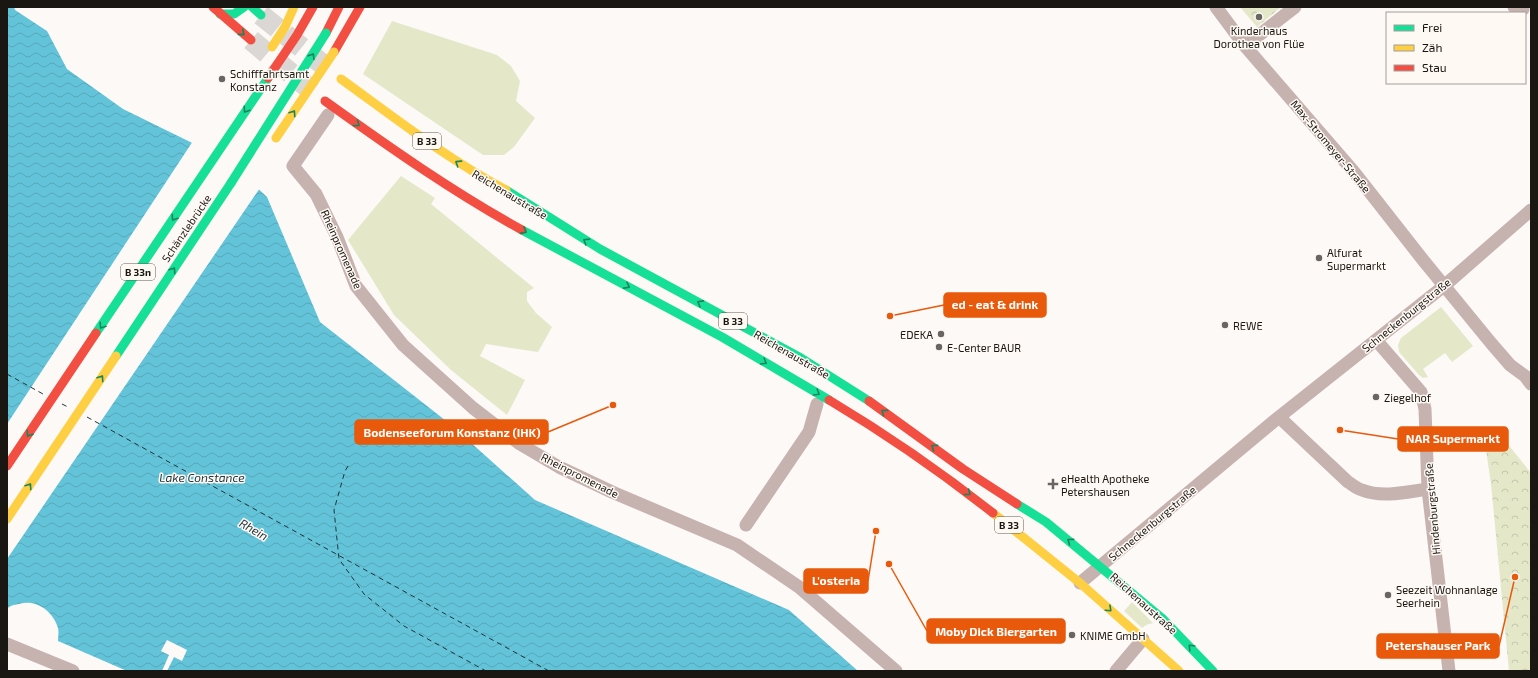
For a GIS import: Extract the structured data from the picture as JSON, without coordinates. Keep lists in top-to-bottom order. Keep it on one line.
{"streets":{"main road":["B 33","Reichenaustraße","Schänzlebrücke","B 33n"],"street":["Max-Stromeyer-Straße","Rheinpromenade","Schneckenburgstraße","Hindenburgstraße"]},"crossings":[["Max-Stromeyer-Straße","Schneckenburgstraße"],["Reichenaustraße","Rheinpromenade"],["Reichenaustraße","Schneckenburgstraße"],["Schänzlebrücke","B 33n"],["Schneckenburgstraße","Hindenburgstraße"]],"water":["Lake Constance","Rhein"],"places":{"other":["Kinderhaus Dorothea von Flüe","Schifffahrtsamt Konstanz","Alfurat Supermarkt","ed - eat & drink","REWE","EDEKA","E-Center BAUR","Ziegelhof","Bodenseeforum Konstanz (IHK)","NAR Supermarkt","L'osteria","Moby Dick Biergarten","Petershauser Park","Seezeit Wohnanlage Seerhein","KNIME GmbH"],"health":["eHealth Apotheke Petershausen"]},"legend":["Frei","Zäh","Stau"]}
